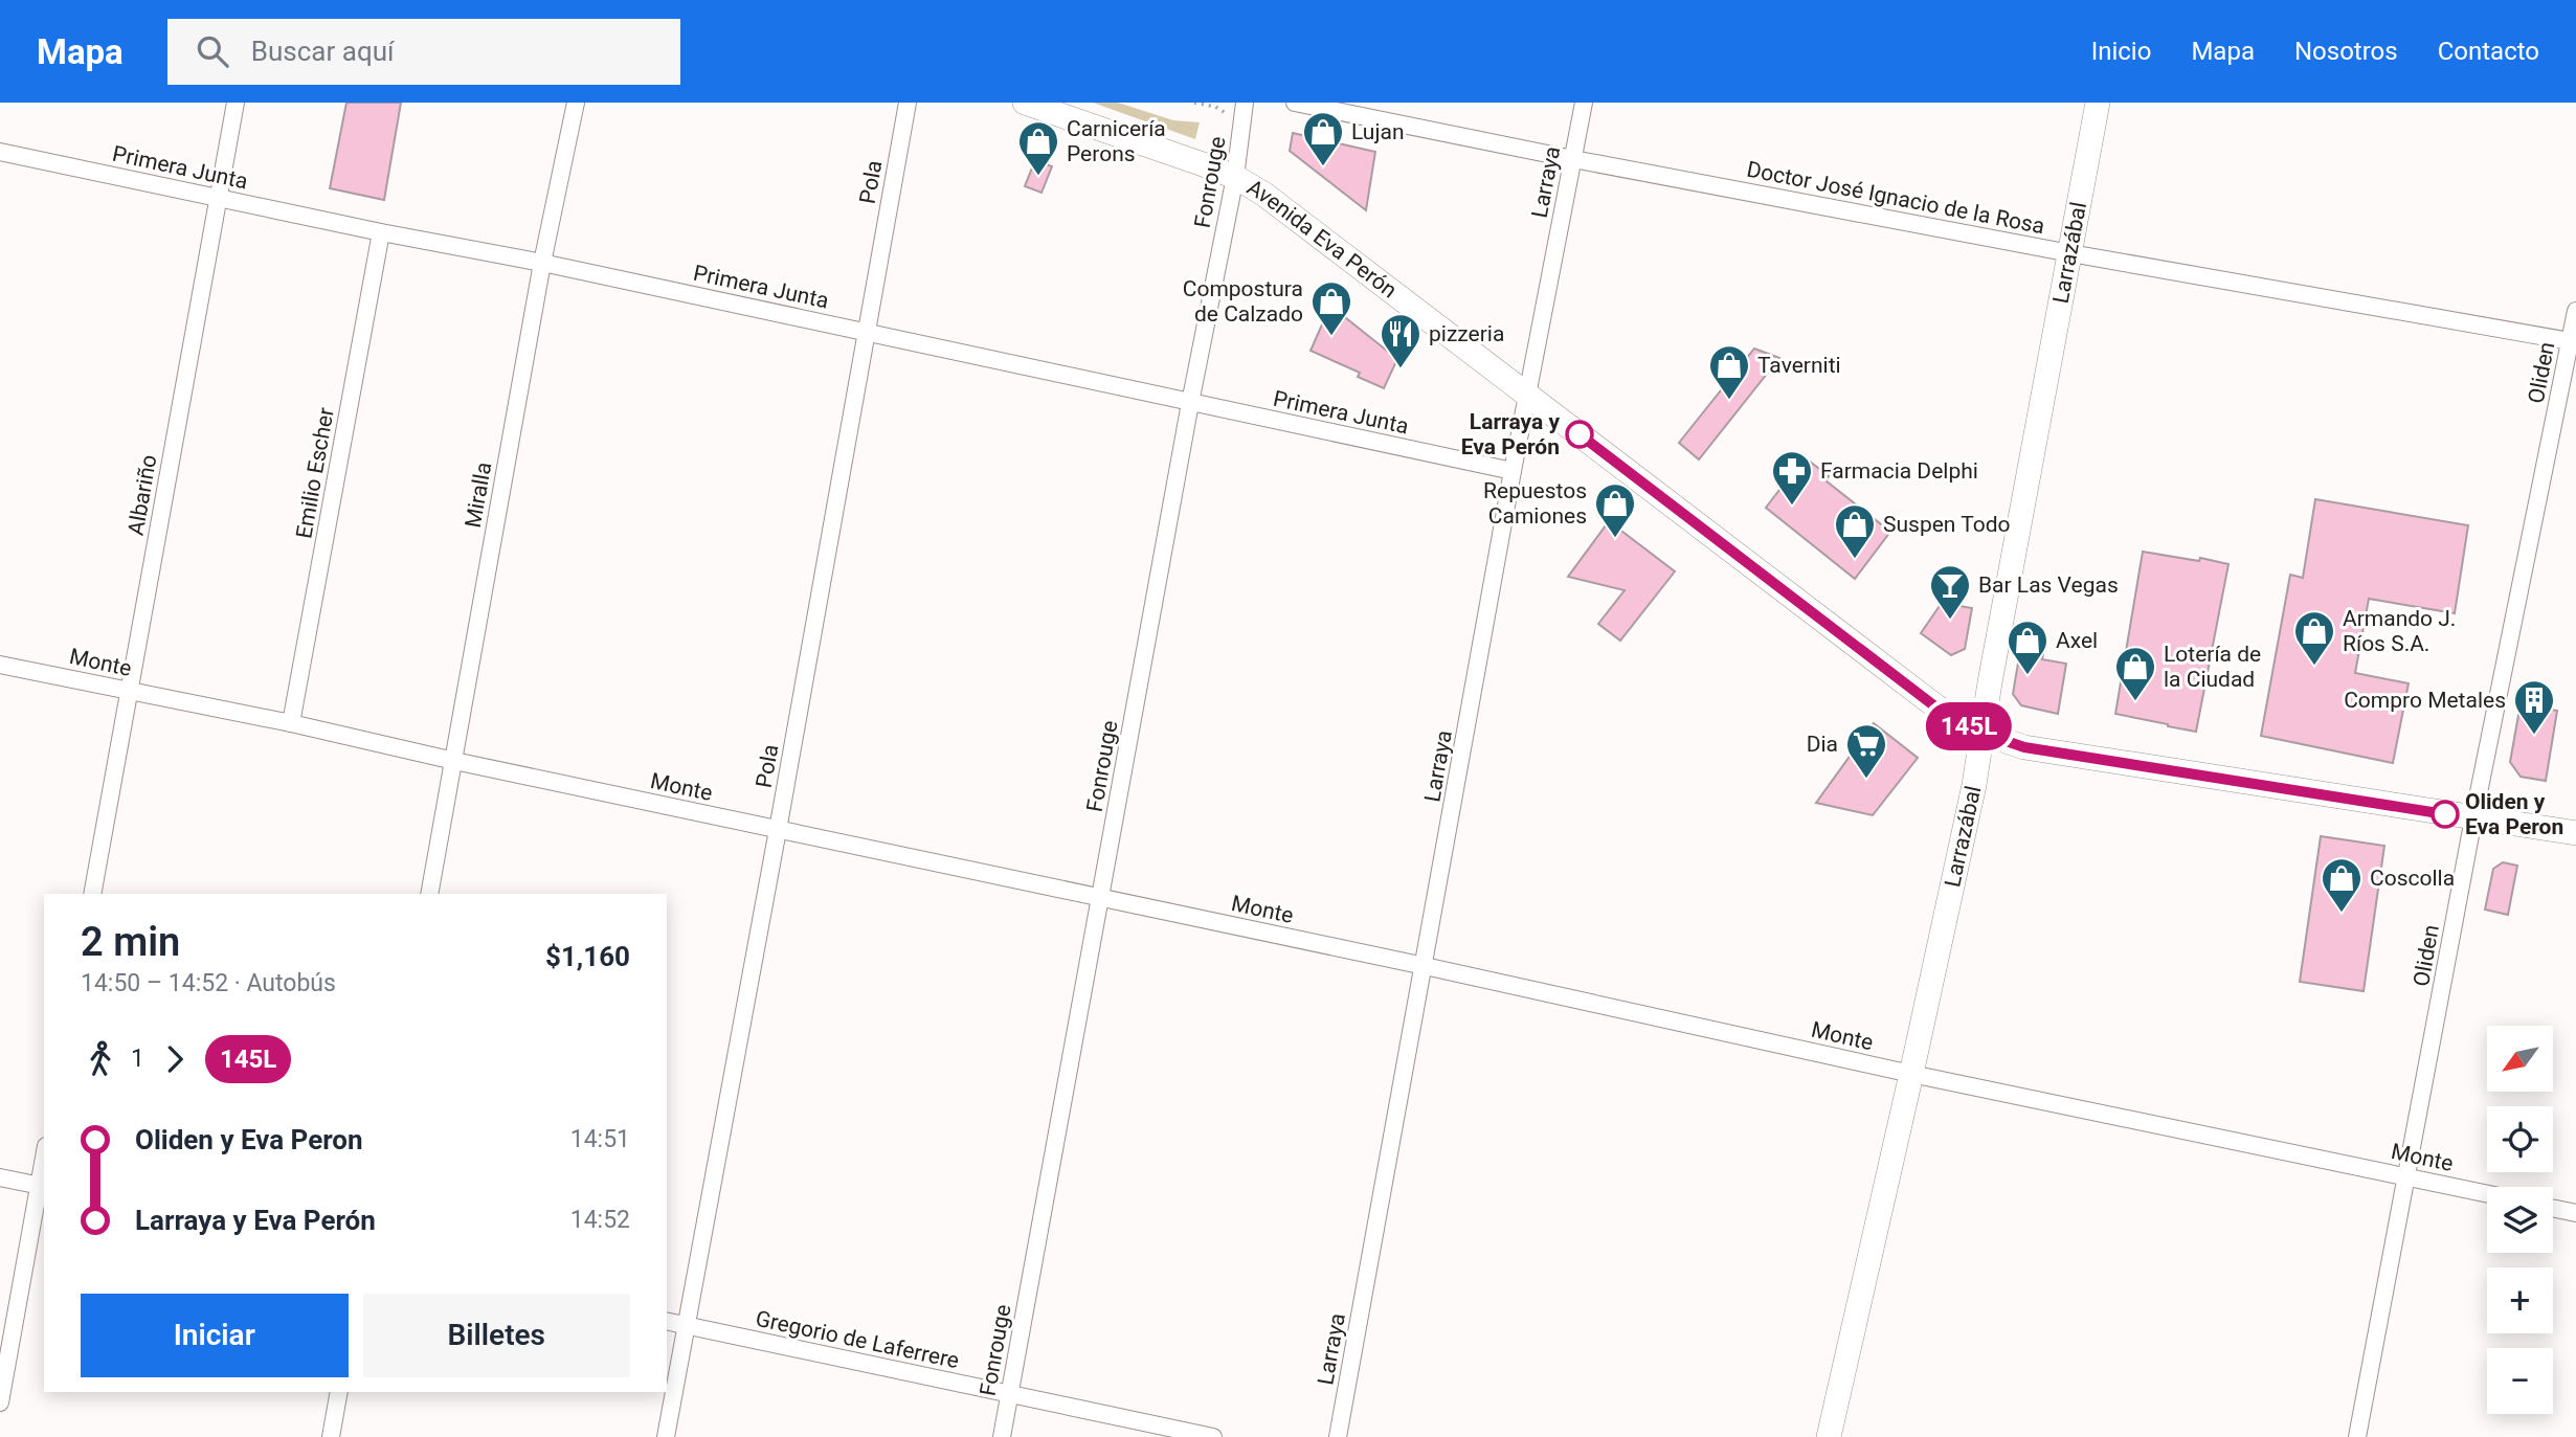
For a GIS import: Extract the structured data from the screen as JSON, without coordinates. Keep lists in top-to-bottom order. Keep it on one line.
{"streets":{"main road":["Avenida Eva Perón","Larrazábal"],"street":["Primera Junta","Pola","Fonrouge","Larraya","Doctor José Ignacio de la Rosa","Oliden","Emilio Escher","Albariño","Miralla","Monte","Gregorio de Laferrere"]},"crossings":[["Primera Junta","Pola"],["Primera Junta","Fonrouge"],["Primera Junta","Larraya"],["Primera Junta","Emilio Escher"],["Primera Junta","Albariño"],["Primera Junta","Miralla"],["Pola","Monte"],["Pola","Gregorio de Laferrere"],["Fonrouge","Avenida Eva Perón"],["Fonrouge","Monte"],["Fonrouge","Gregorio de Laferrere"],["Larraya","Doctor José Ignacio de la Rosa"],["Larraya","Avenida Eva Perón"],["Larraya","Monte"],["Doctor José Ignacio de la Rosa","Larrazábal"],["Doctor José Ignacio de la Rosa","Oliden"],["Avenida Eva Perón","Larrazábal"],["Avenida Eva Perón","Oliden"],["Larrazábal","Monte"],["Oliden","Monte"],["Emilio Escher","Monte"],["Albariño","Monte"],["Miralla","Monte"]],"places":{"shop":["Lujan","Carnicería Perons","Compostura de Calzado","Taverniti","Repuestos Camiones","Suspen Todo","Armando J. Ríos S.A.","Axel","Lotería de la Ciudad","Coscolla"],"restaurant":["pizzeria"],"other":["Larraya y Eva Perón","Oliden y Eva Peron"],"pharmacy":["Farmacia Delphi"],"bar":["Bar Las Vegas"],"building":["Compro Metales"],"supermarket":["Dia"]},"lines":["bus line 145L"],"north":"bottom left","page":{"header":"Mapa","search":"Buscar aquí","nav":["Inicio","Mapa","Nosotros","Contacto"],"on_map":"145L","heading":["2 min","14:50 – 14:52 · Autobús","$1,160"],"legs":["1","145L"],"map_buttons":["+","−"],"list":[{"name":"Oliden y Eva Peron","value":"14:51"},{"name":"Larraya y Eva Perón","value":"14:52"}],"buttons":["Iniciar","Billetes"]}}
